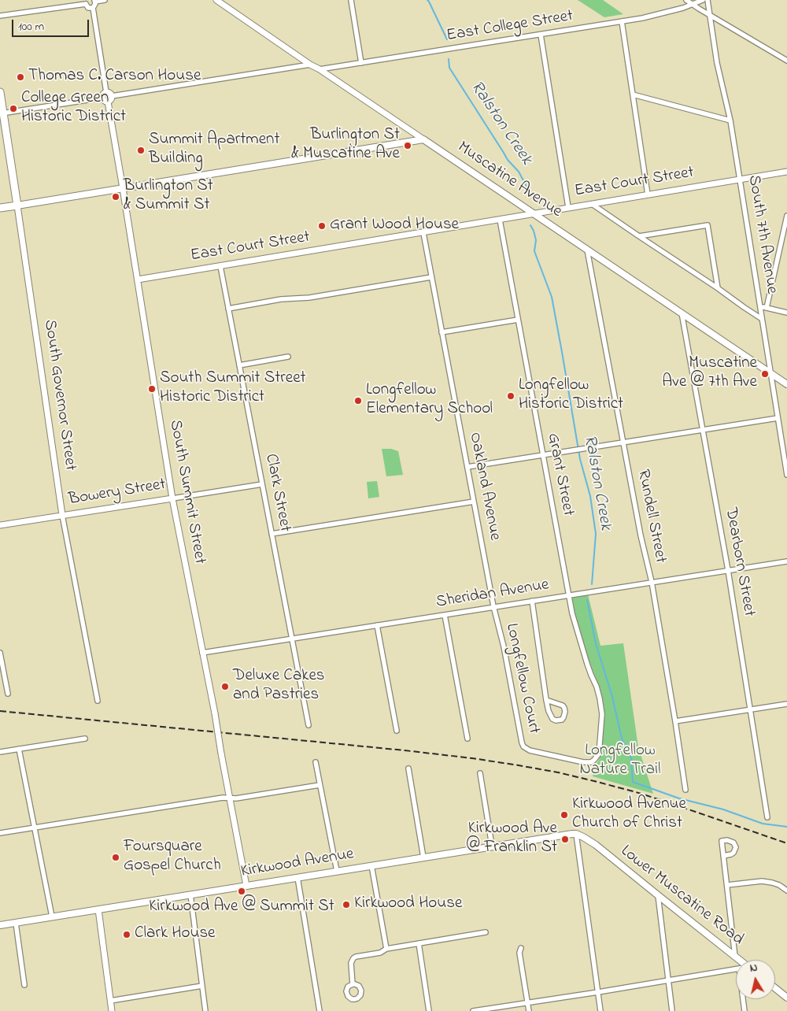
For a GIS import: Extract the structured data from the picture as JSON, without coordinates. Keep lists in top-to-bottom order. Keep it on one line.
{"streets":{"main road":["Muscatine Avenue","South Governor Street","Kirkwood Avenue","Lower Muscatine Road"],"street":["East College Street","East Court Street","South 7th Avenue","Grant Street","Oakland Avenue","South Summit Street","Bowery Street","Clark Street","Rundell Street","Dearborn Street","Sheridan Avenue","Longfellow Court"]},"crossings":[["East College Street","Muscatine Avenue"],["Muscatine Avenue","East Court Street"],["Muscatine Avenue","South 7th Avenue"],["Muscatine Avenue","Rundell Street"],["Muscatine Avenue","Dearborn Street"],["East Court Street","South 7th Avenue"],["East Court Street","Grant Street"],["East Court Street","Oakland Avenue"],["East Court Street","South Summit Street"],["East Court Street","Clark Street"],["South Governor Street","Bowery Street"],["Grant Street","Sheridan Avenue"],["Grant Street","Longfellow Court"],["Oakland Avenue","Sheridan Avenue"],["Oakland Avenue","Longfellow Court"],["South Summit Street","Bowery Street"],["South Summit Street","Sheridan Avenue"],["South Summit Street","Kirkwood Avenue"],["Bowery Street","Clark Street"],["Clark Street","Sheridan Avenue"],["Rundell Street","Sheridan Avenue"],["Dearborn Street","Sheridan Avenue"],["Sheridan Avenue","Longfellow Court"],["Kirkwood Avenue","Lower Muscatine Road"]],"water":["Ralston Creek"],"parks":["Longfellow Nature Trail"],"places":["Thomas C. Carson House","College Green Historic District","Burlington St & Muscatine Ave","Summit Apartment Building","Burlington St & Summit St","Grant Wood House","Muscatine Ave @ 7th Ave","South Summit Street Historic District","Longfellow Historic District","Longfellow Elementary School","Deluxe Cakes and Pastries","Kirkwood Avenue Church of Christ","Kirkwood Ave @ Franklin St","Foursquare Gospel Church","Kirkwood Ave @ Summit St","Kirkwood House","Clark House"],"scale_bar":"100 m","north":"top"}
